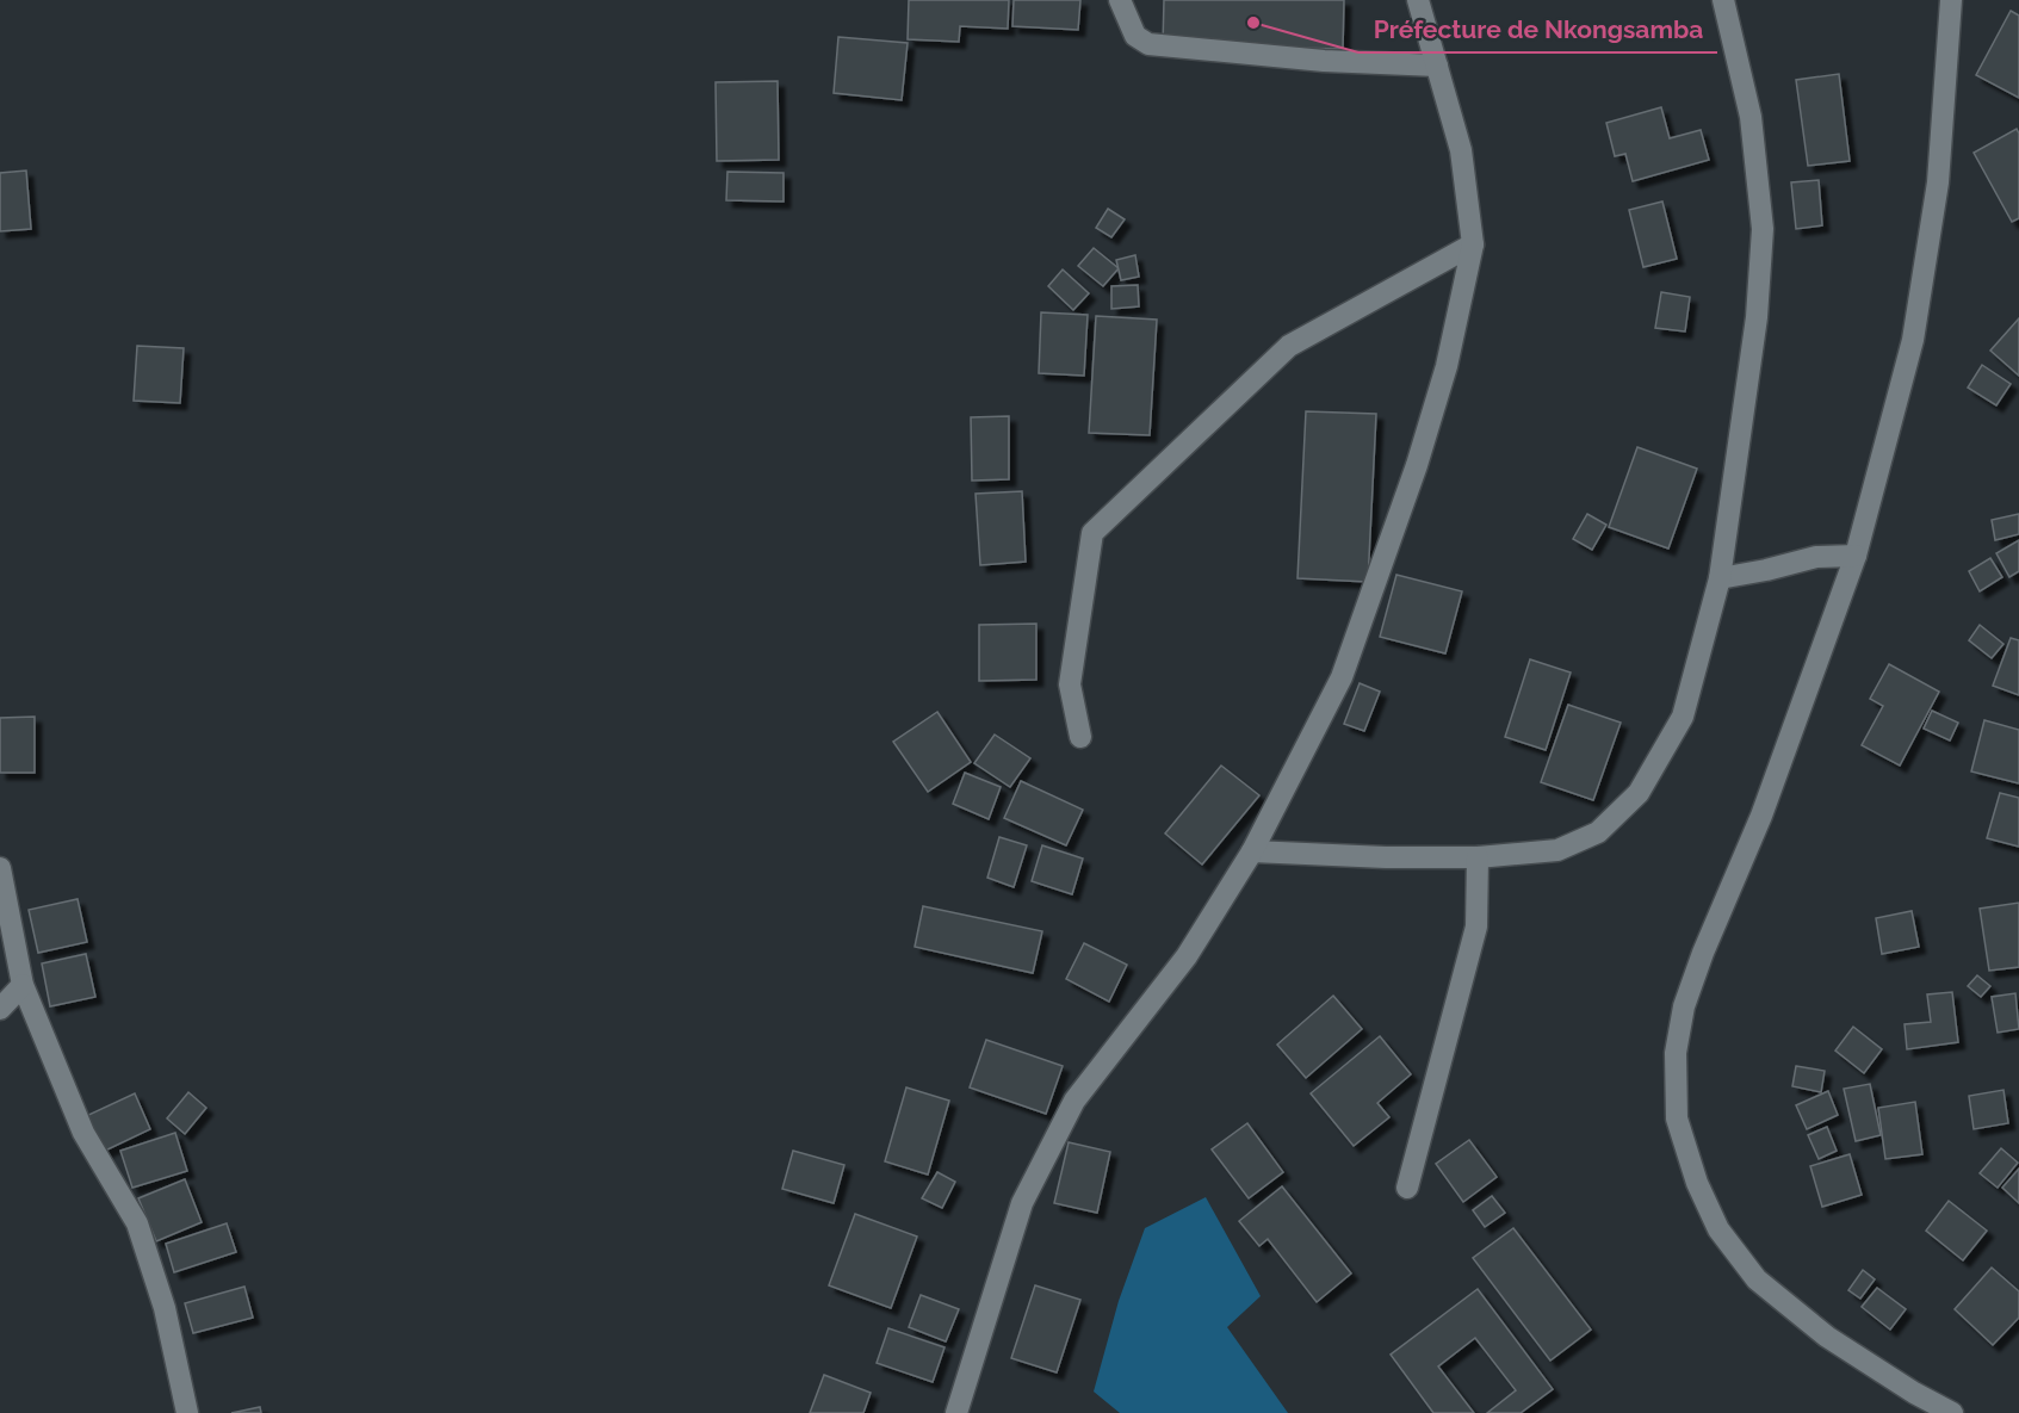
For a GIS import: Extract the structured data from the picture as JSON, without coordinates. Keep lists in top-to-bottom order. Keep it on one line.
{"places":["Préfecture de Nkongsamba"]}
